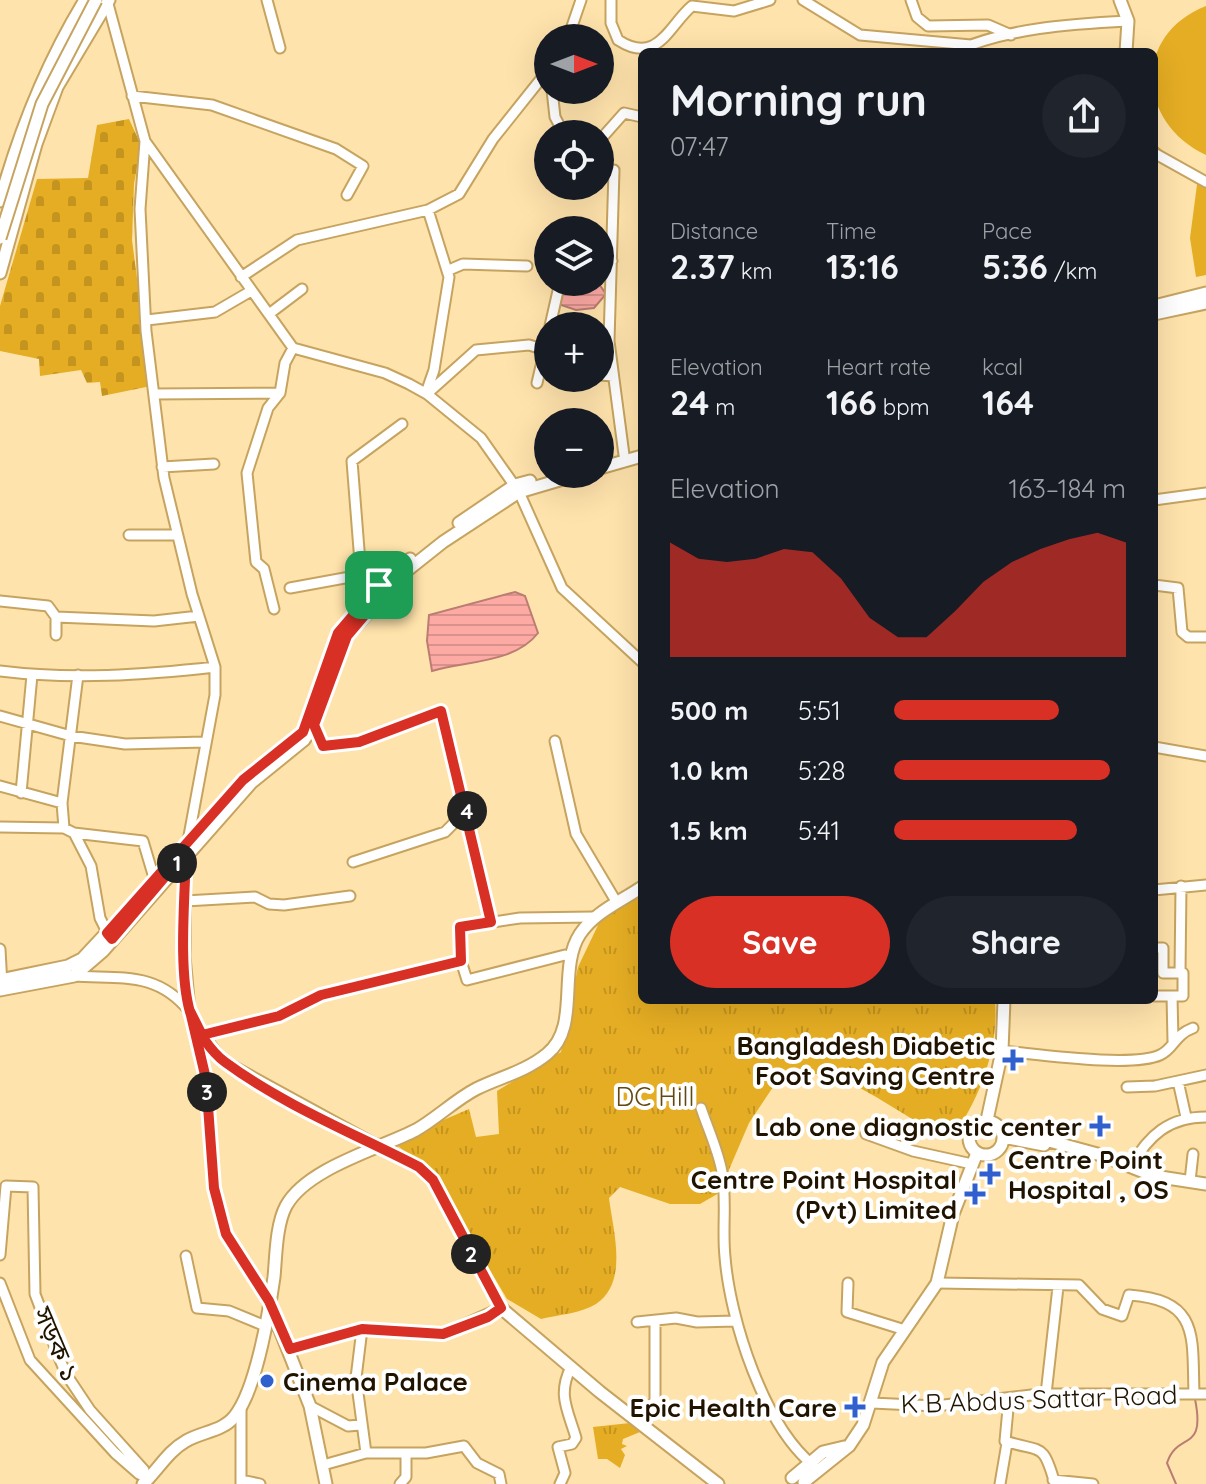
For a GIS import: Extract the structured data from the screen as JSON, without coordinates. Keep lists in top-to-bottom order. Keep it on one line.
{"streets":{"street":["সড়ক ১","K B Abdus Sattar Road"]},"parks":["DC Hill"],"places":{"health":["Bangladesh Diabetic Foot Saving Centre","Lab one diagnostic center","Centre Point Hospital , OS","Centre Point Hospital (Pvt) Limited","Epic Health Care"],"other":["Cinema Palace"]},"north":"right","page":{"map_buttons":["+","−"],"heading":["Morning run","07:47"],"stats":[["Distance","2.37 km"],["Time","13:16"],["Pace","5:36 /km"],["Elevation","24 m"],["Heart rate","166 bpm"],["kcal","164"]],"chart":["Elevation","163–184 m"],"list":[{"name":"500 m","note":"5:51"},{"name":"1.0 km","note":"5:28"},{"name":"1.5 km","note":"5:41"}],"pins":["4","1","3","2"],"buttons":["Save","Share"]}}
